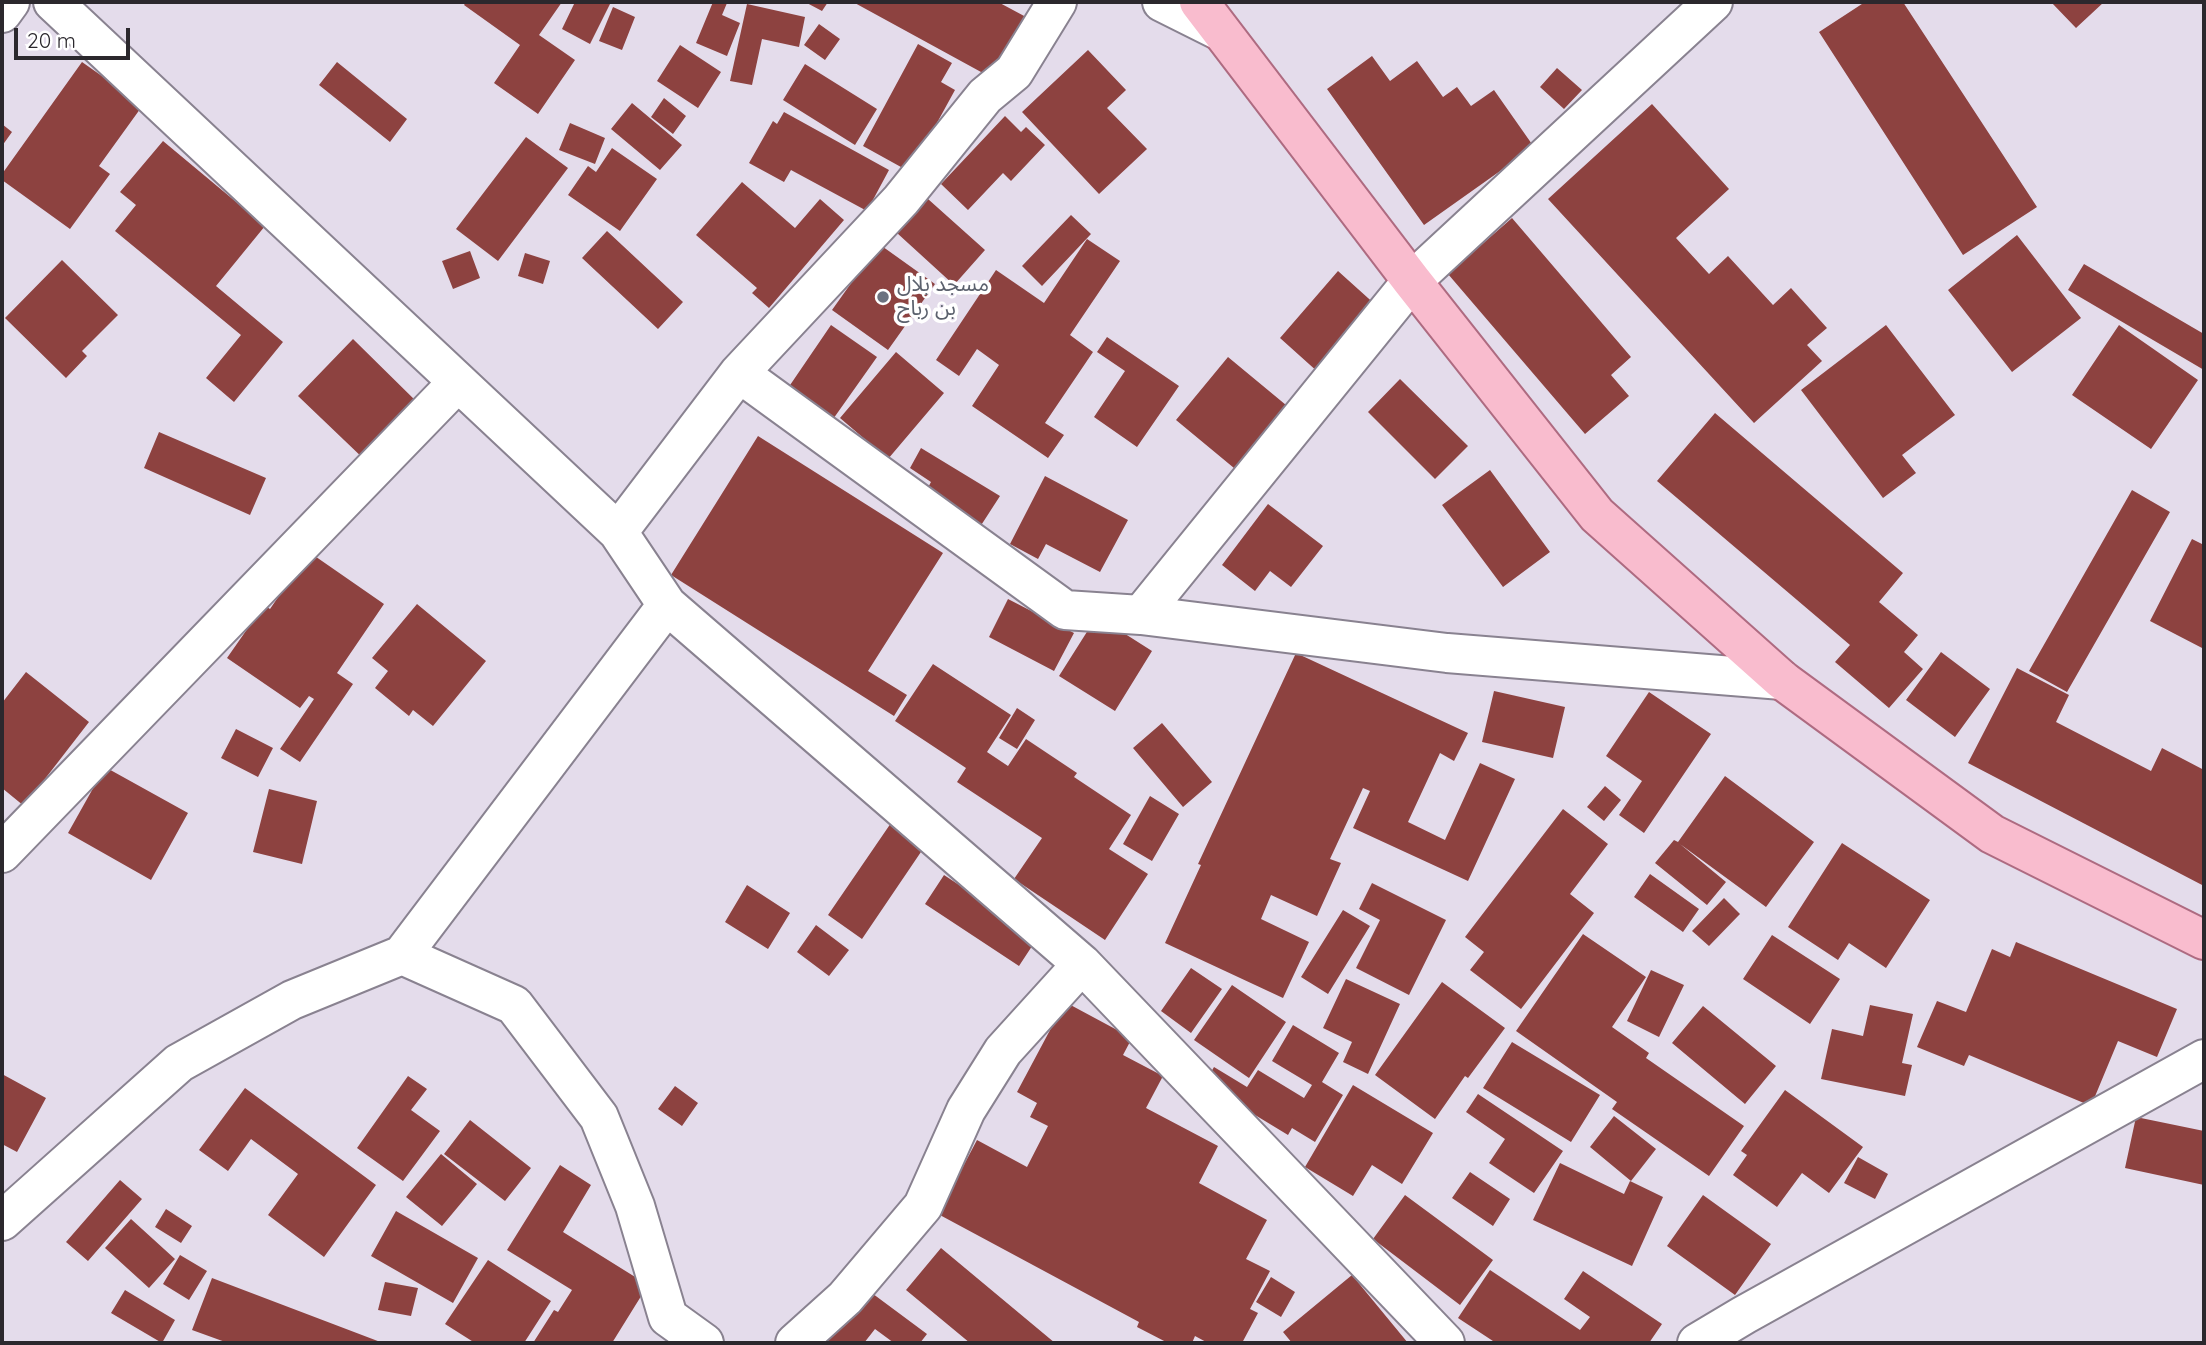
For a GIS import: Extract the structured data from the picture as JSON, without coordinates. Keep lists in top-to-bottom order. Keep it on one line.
{"places":["مسجد بلال بن رباح"],"scale_bar":"20 m"}
